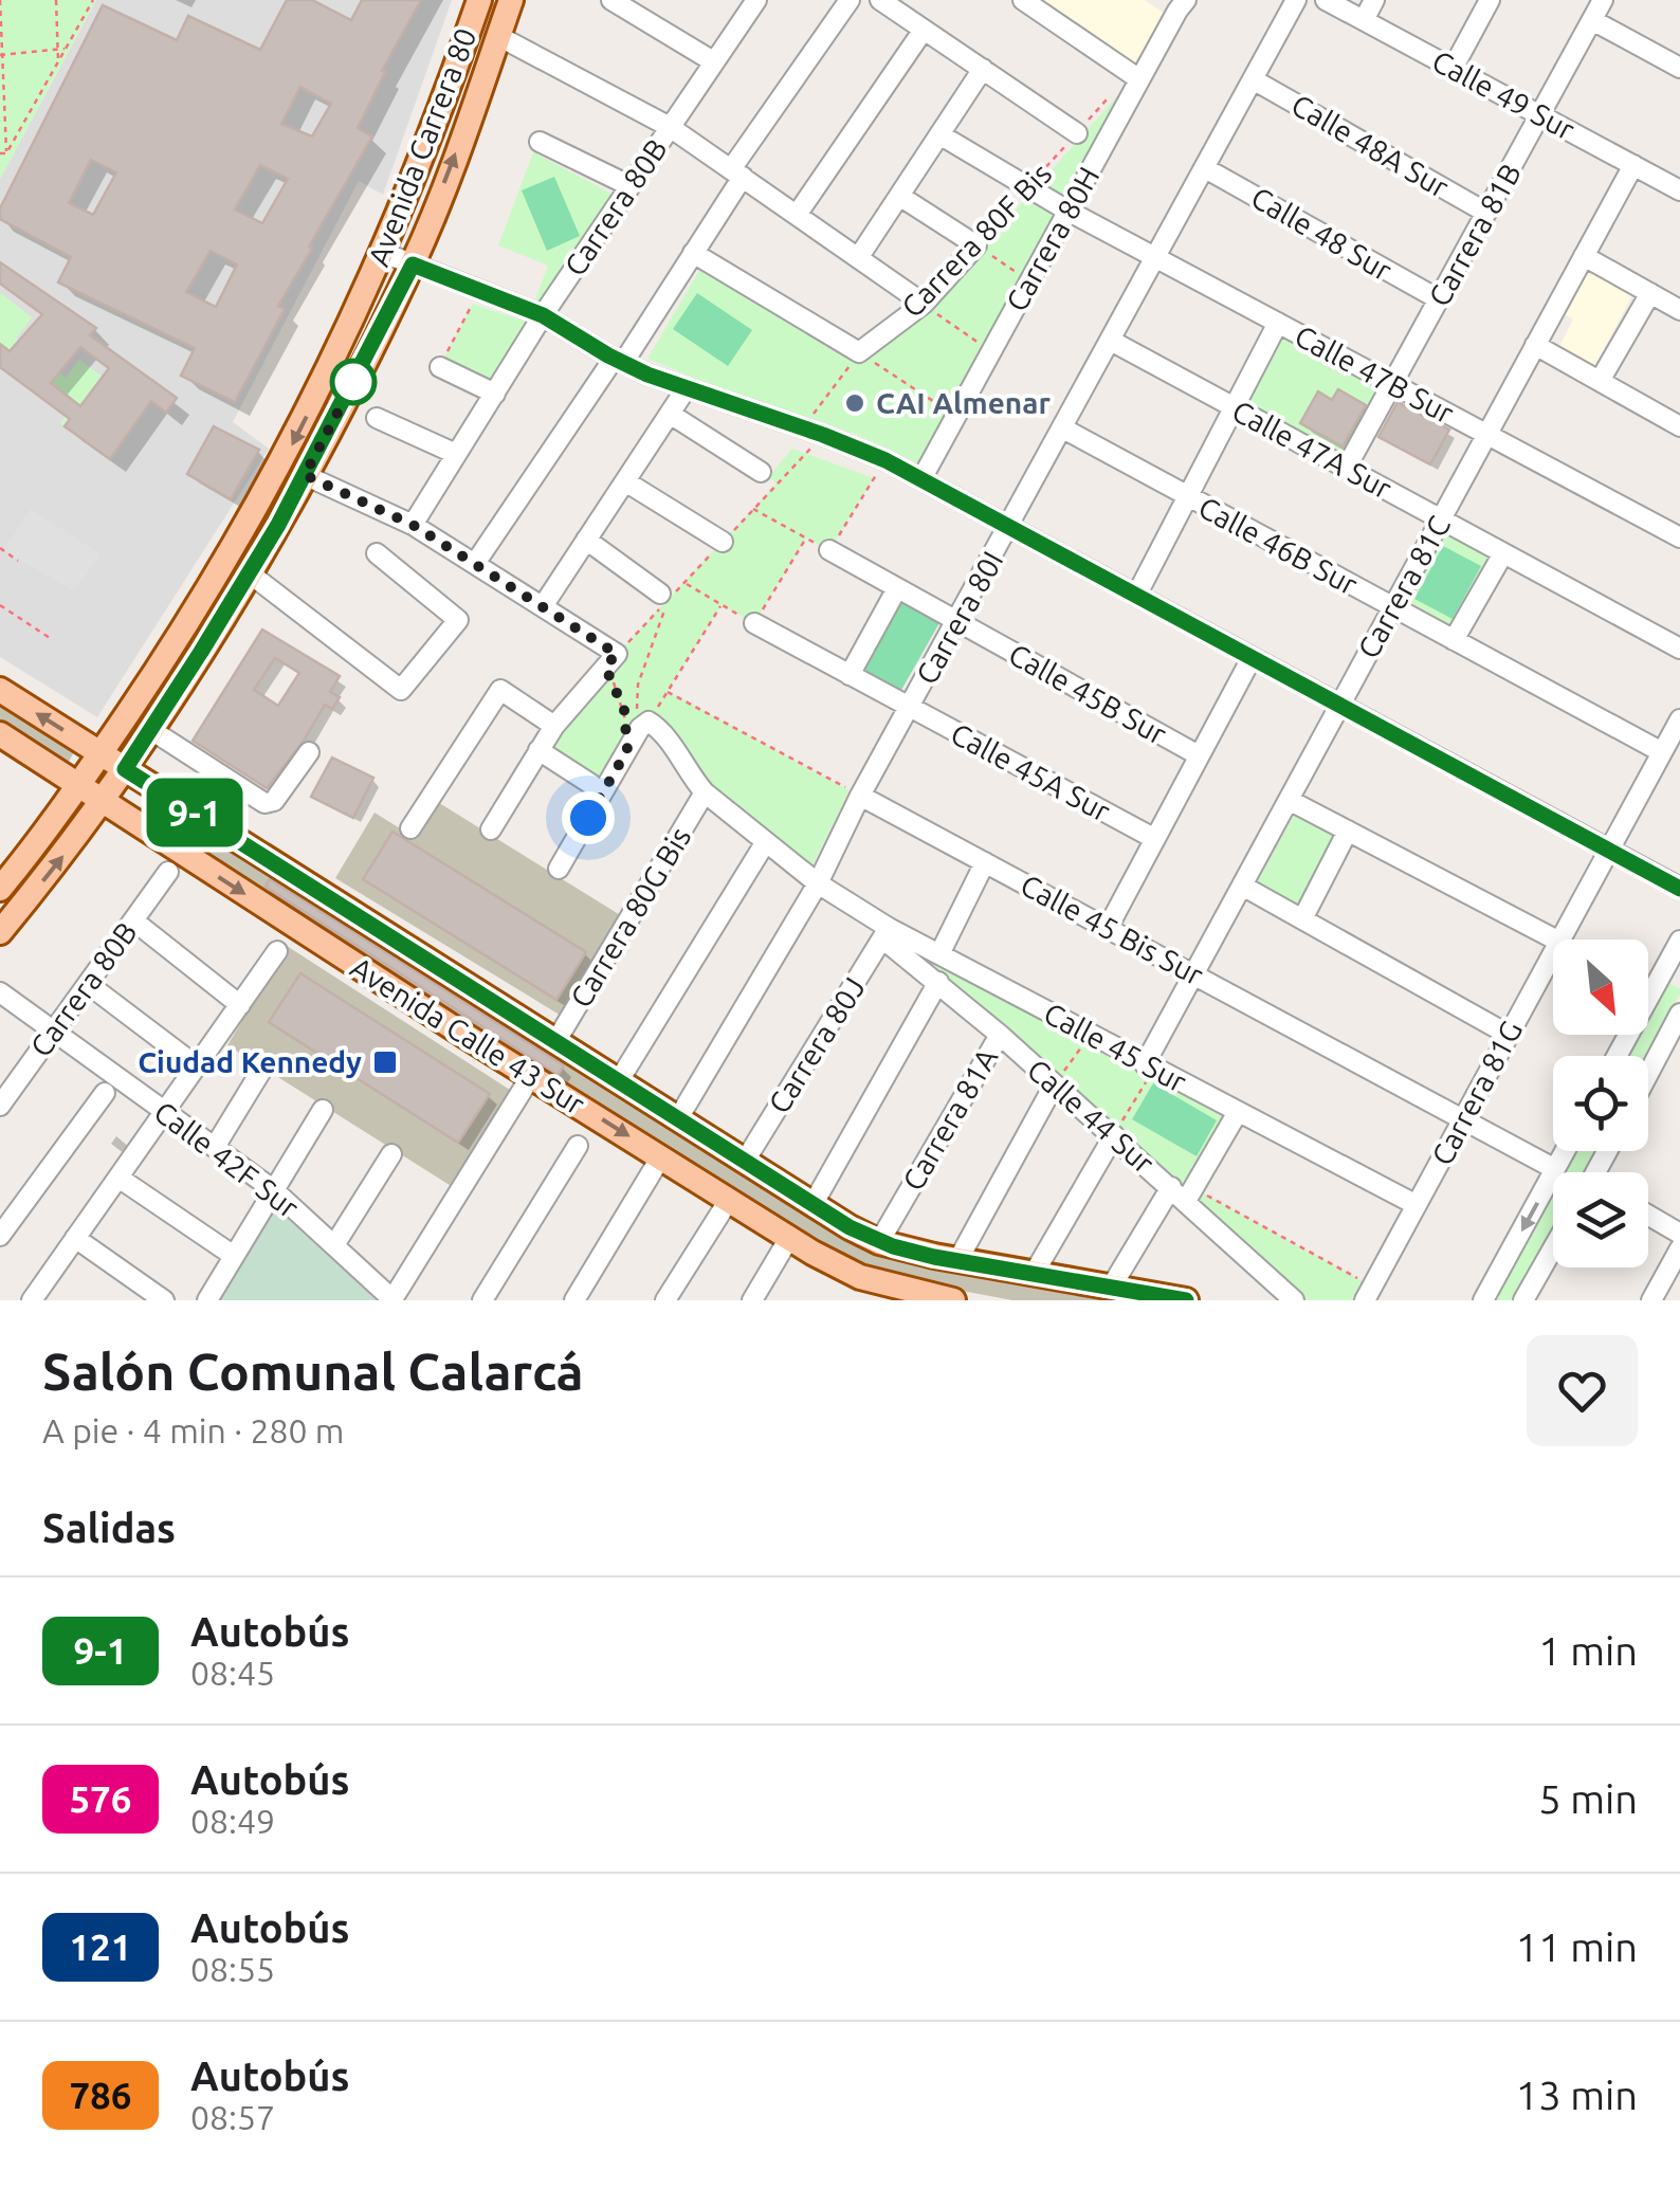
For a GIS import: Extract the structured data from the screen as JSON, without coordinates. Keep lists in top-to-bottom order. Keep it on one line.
{"streets":{"main road":["Avenida Carrera 80","Avenida Calle 43 Sur"],"street":["Calle 49 Sur","Calle 48A Sur","Carrera 80B","Calle 48 Sur","Carrera 81B","Carrera 80H","Carrera 80F Bis","Calle 47B Sur","Calle 47A Sur","Calle 46B Sur","Carrera 81C","Carrera 80I","Calle 45B Sur","Calle 45A Sur","Carrera 80G Bis","Calle 45 Bis Sur","Carrera 80J","Calle 45 Sur","Carrera 81G","Calle 44 Sur","Carrera 81A","Calle 42F Sur"]},"crossings":[["Calle 49 Sur","Carrera 81B"],["Calle 49 Sur","Carrera 81C"],["Calle 48A Sur","Carrera 81B"],["Calle 48A Sur","Carrera 80I"],["Avenida Carrera 80","Avenida Calle 43 Sur"],["Carrera 80B","Calle 42F Sur"],["Calle 48 Sur","Carrera 81B"],["Calle 48 Sur","Carrera 80I"],["Carrera 81B","Calle 47B Sur"],["Carrera 81B","Calle 47A Sur"],["Carrera 80H","Carrera 80F Bis"],["Carrera 80H","Calle 47B Sur"],["Calle 47B Sur","Carrera 81C"],["Calle 47B Sur","Carrera 80I"],["Calle 47A Sur","Carrera 81C"],["Calle 47A Sur","Carrera 80I"],["Calle 46B Sur","Carrera 81C"],["Calle 46B Sur","Carrera 80I"],["Calle 46B Sur","Carrera 81G"],["Carrera 81C","Calle 45 Bis Sur"],["Carrera 81C","Calle 45 Sur"],["Carrera 80I","Calle 45B Sur"],["Carrera 80I","Calle 45A Sur"],["Carrera 80I","Calle 45 Bis Sur"],["Carrera 80I","Avenida Calle 43 Sur"],["Carrera 80I","Calle 45 Sur"],["Carrera 80G Bis","Avenida Calle 43 Sur"],["Carrera 80G Bis","Calle 45 Sur"],["Calle 45 Bis Sur","Carrera 81G"],["Avenida Calle 43 Sur","Carrera 80J"],["Avenida Calle 43 Sur","Carrera 81A"],["Carrera 80J","Calle 45 Sur"],["Carrera 80J","Calle 44 Sur"],["Calle 45 Sur","Carrera 81G"],["Calle 45 Sur","Calle 44 Sur"],["Calle 44 Sur","Carrera 81A"]],"places":{"other":["CAI Almenar"],"transit":["Ciudad Kennedy"]},"lines":["bus line 9-1"],"north":"bottom right","page":{"on_map":"9-1","heading":[["Salón Comunal Calarcá","A pie · 4 min · 280 m"],"Salidas"],"list":[{"mark":"9-1","name":"Autobús","note":"08:45","value":"1 min"},{"mark":"576","name":"Autobús","note":"08:49","value":"5 min"},{"mark":"121","name":"Autobús","note":"08:55","value":"11 min"},{"mark":"786","name":"Autobús","note":"08:57","value":"13 min"}]}}
